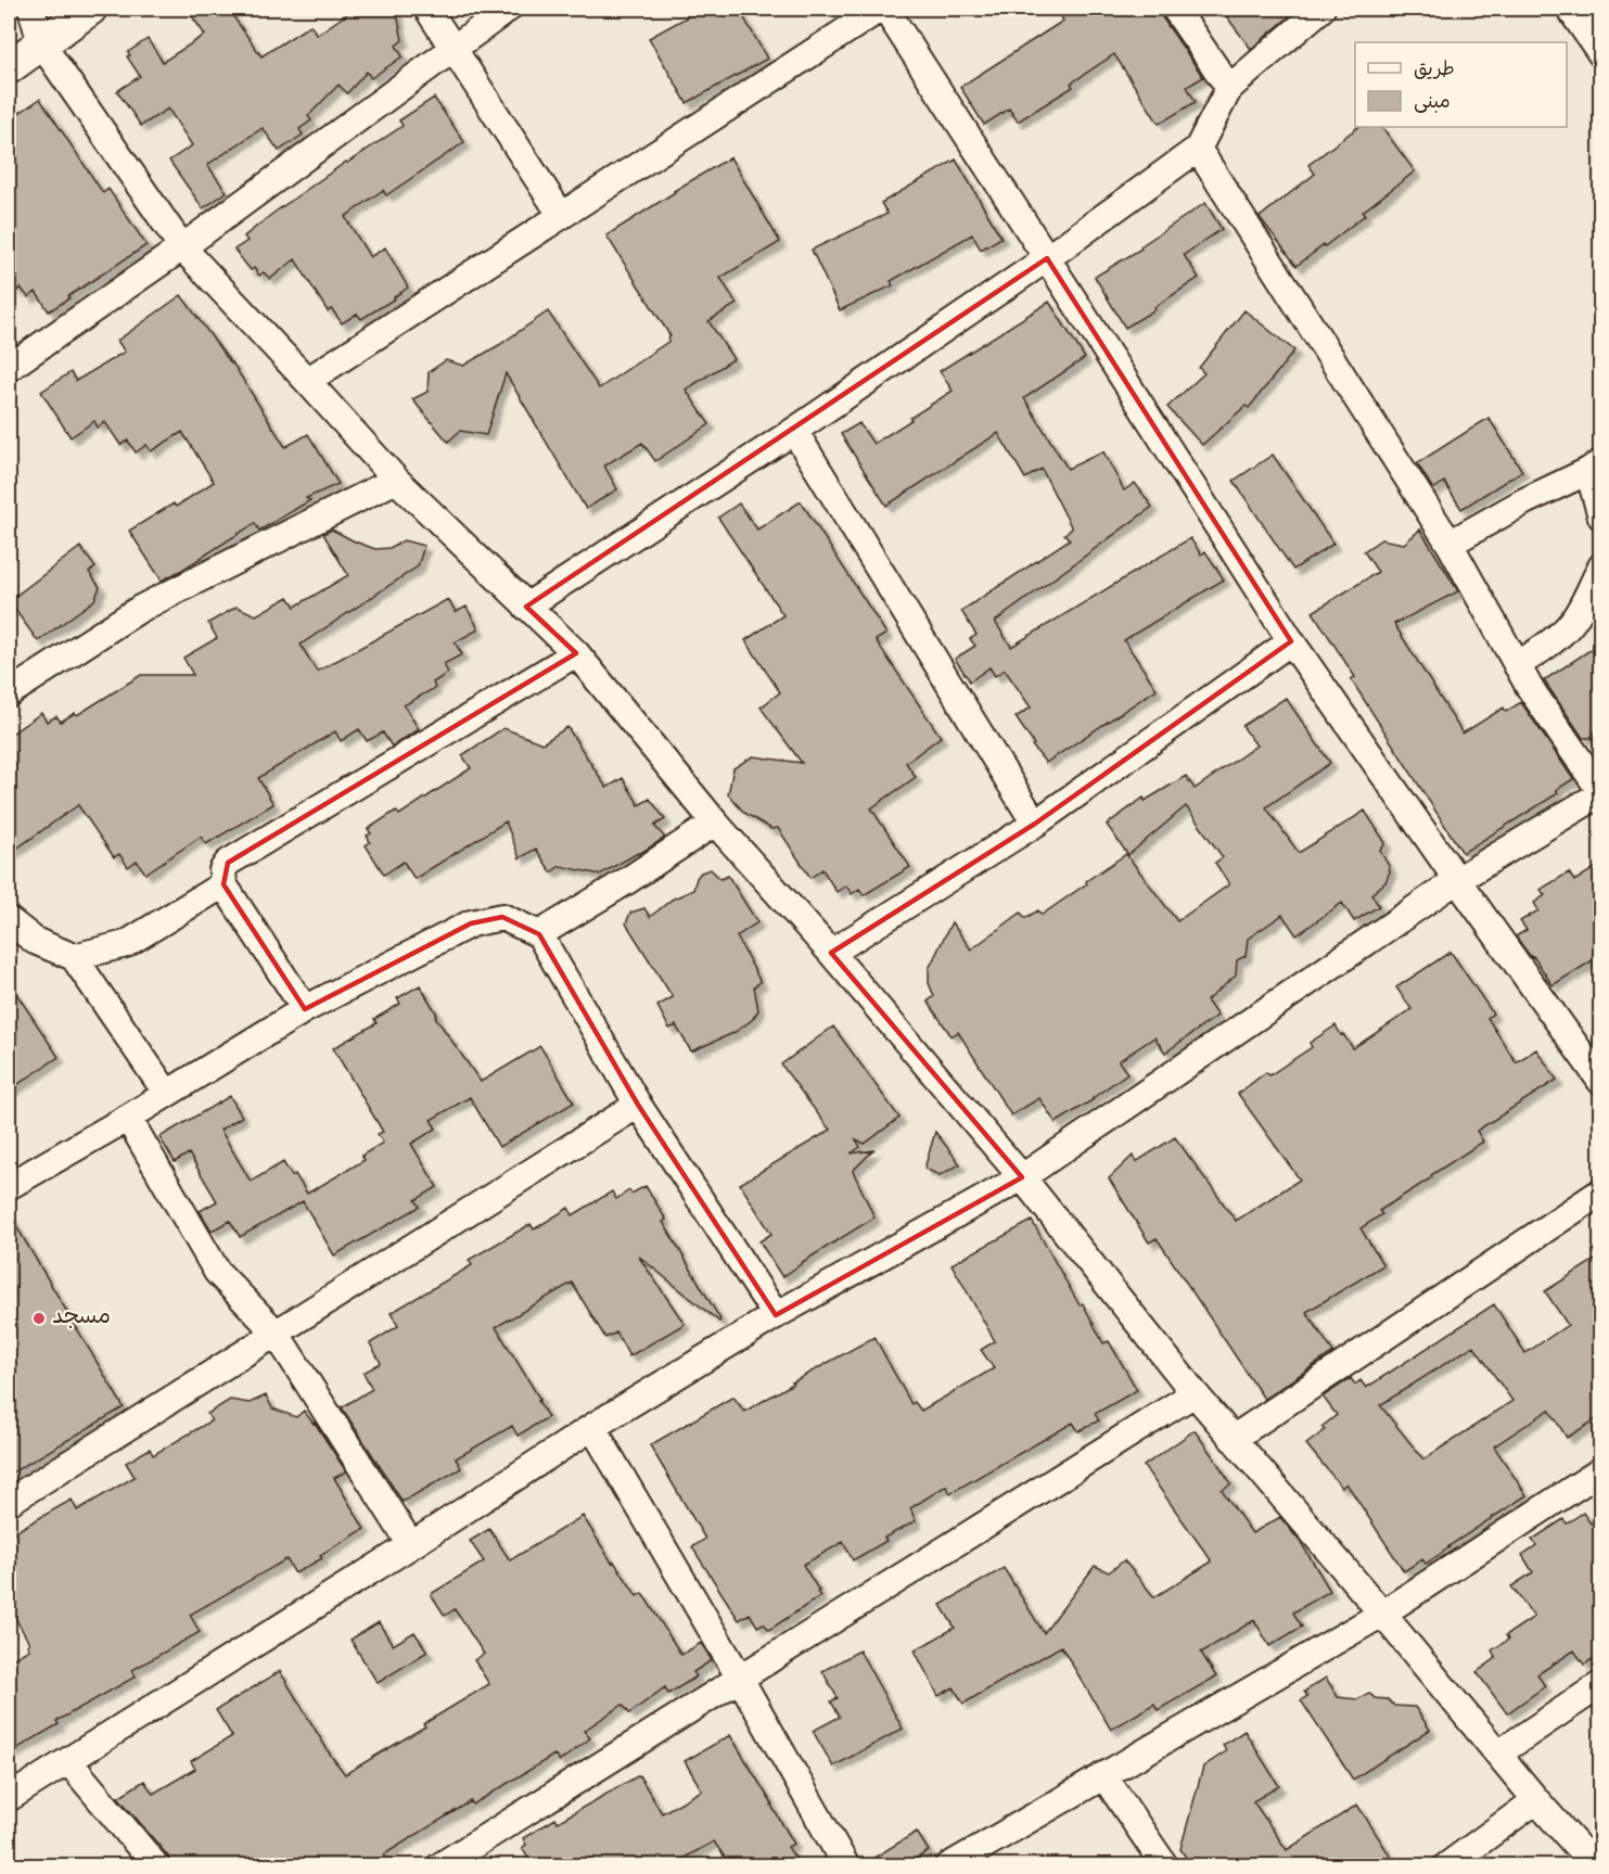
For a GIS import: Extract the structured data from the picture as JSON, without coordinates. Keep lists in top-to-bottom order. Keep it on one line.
{"places":["مسجد"],"legend":["طريق","مبنى"]}
